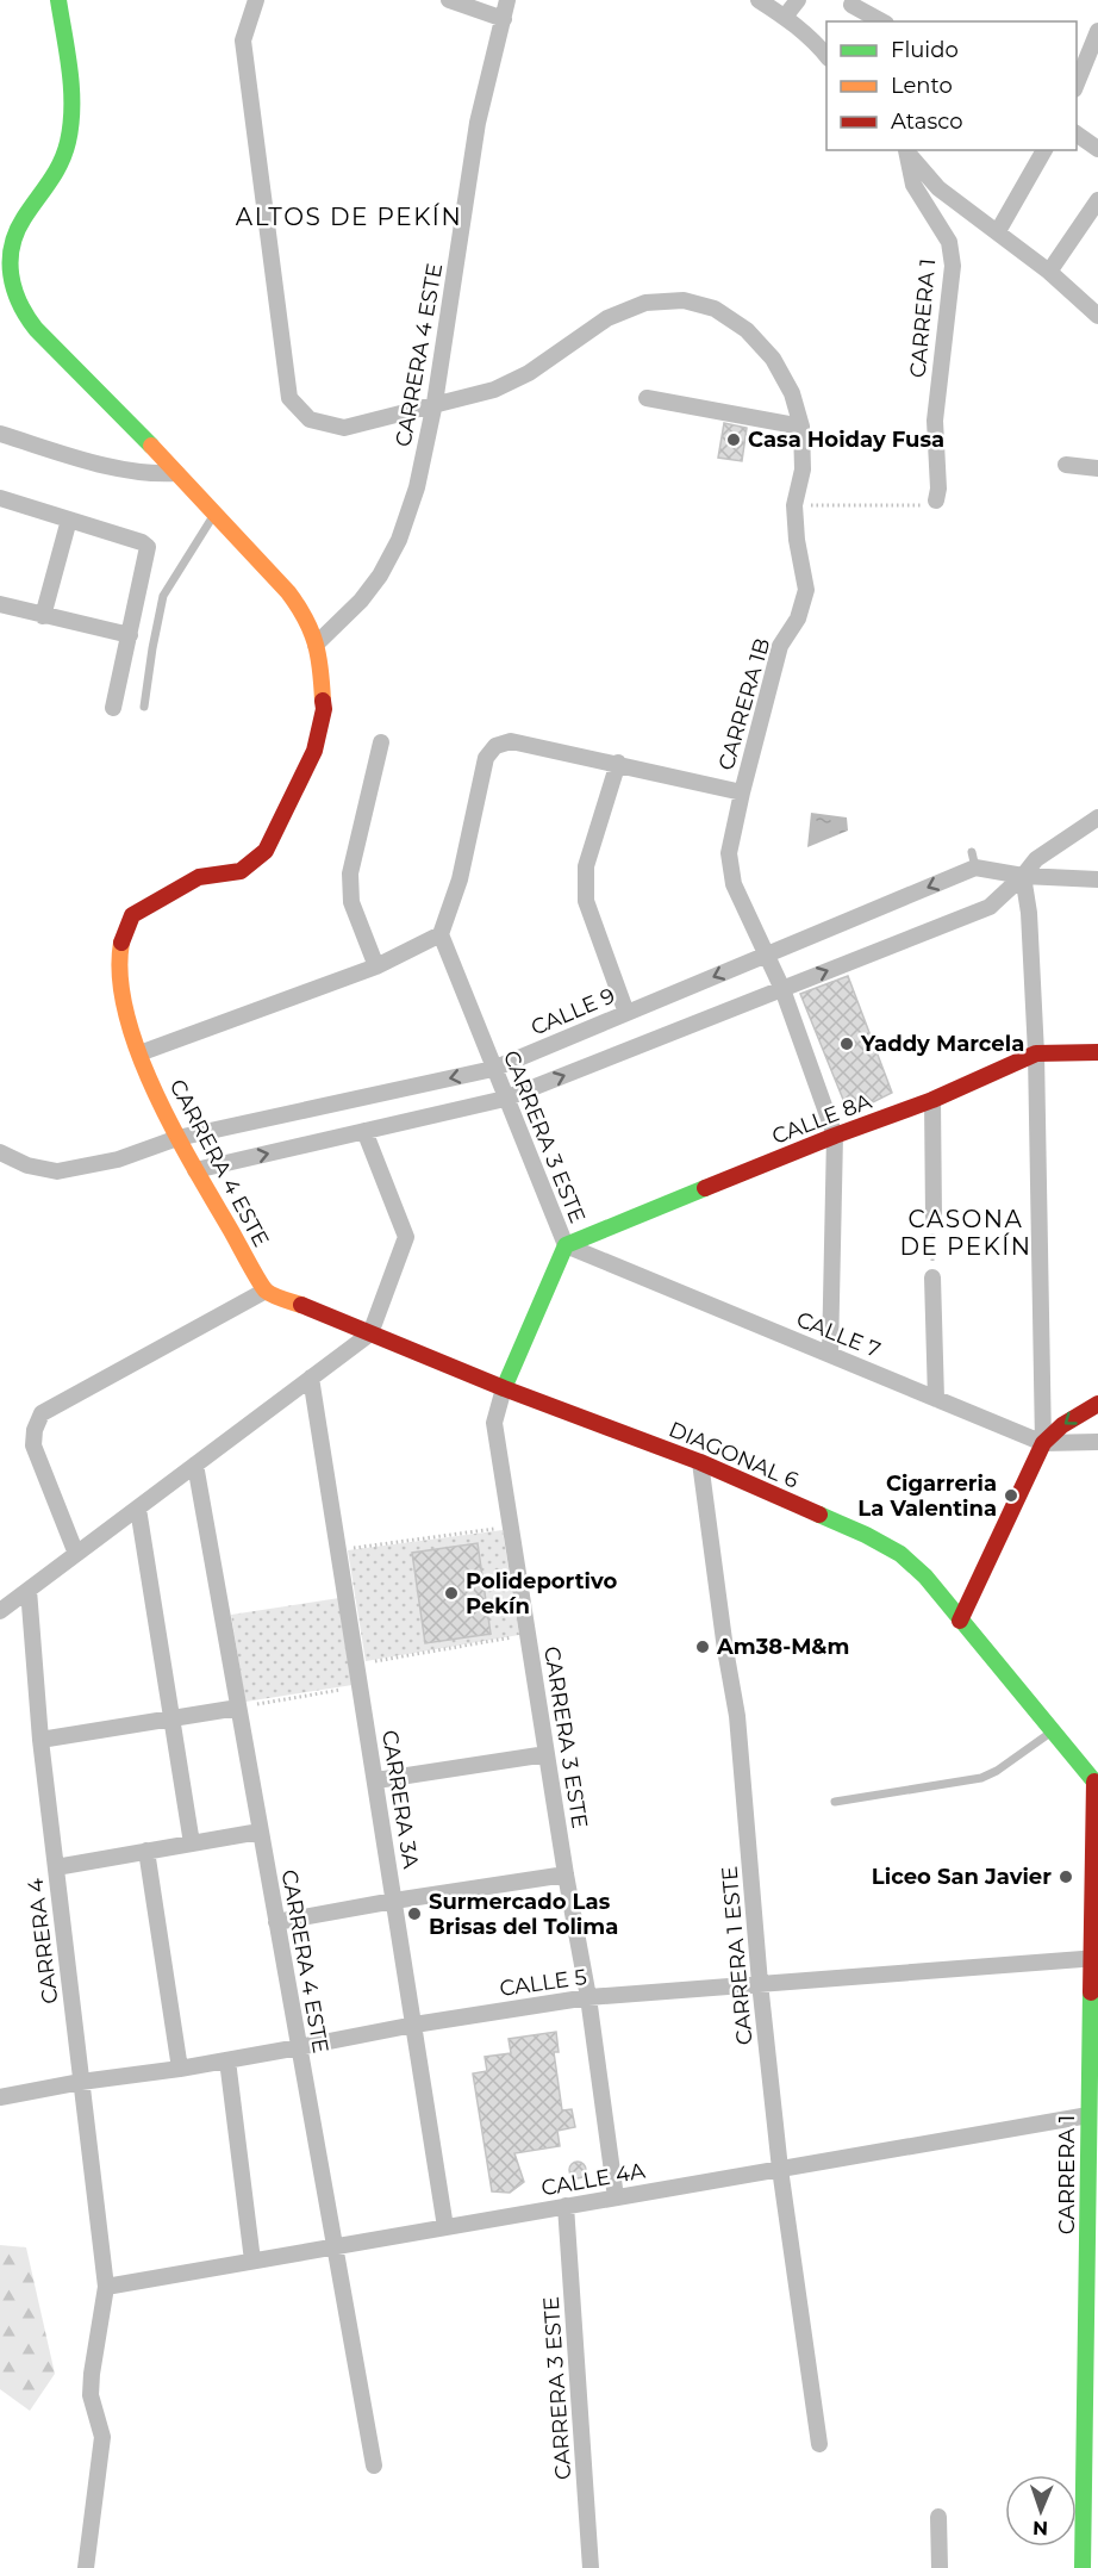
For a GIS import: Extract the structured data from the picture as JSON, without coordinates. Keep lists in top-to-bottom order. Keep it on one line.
{"streets":{"main road":["CARRERA 1","CARRERA 4 ESTE","CALLE 8A","CARRERA 3 ESTE","DIAGONAL 6"],"street":["CARRERA 1B","CALLE 9","CALLE 7","CARRERA 3A","CARRERA 4","CARRERA 1 ESTE","CALLE 5","CALLE 4A"]},"crossings":[["CARRERA 1","DIAGONAL 6"],["CARRERA 1","CALLE 5"],["CARRERA 1","CALLE 4A"],["CARRERA 4 ESTE","CARRERA 1B"],["CARRERA 4 ESTE","CALLE 9"],["CARRERA 4 ESTE","DIAGONAL 6"],["CARRERA 4 ESTE","CALLE 5"],["CARRERA 4 ESTE","CALLE 4A"],["CARRERA 1B","CALLE 9"],["CARRERA 1B","CALLE 8A"],["CALLE 9","CARRERA 3 ESTE"],["CALLE 8A","CARRERA 3 ESTE"],["CALLE 8A","CALLE 7"],["CARRERA 3 ESTE","CALLE 7"],["CARRERA 3 ESTE","DIAGONAL 6"],["CARRERA 3 ESTE","CALLE 5"],["CARRERA 3 ESTE","CALLE 4A"],["DIAGONAL 6","CARRERA 1 ESTE"],["CARRERA 3A","CALLE 5"],["CARRERA 3A","CALLE 4A"],["CARRERA 4","CALLE 5"],["CARRERA 4","CALLE 4A"],["CARRERA 1 ESTE","CALLE 5"],["CARRERA 1 ESTE","CALLE 4A"]],"districts":["ALTOS DE PEKÍN","CASONA DE PEKÍN"],"places":["Casa Hoiday Fusa","Yaddy Marcela","Cigarreria La Valentina","Polideportivo Pekín","Am38-M&m","Liceo San Javier","Surmercado Las Brisas del Tolima"],"legend":["Fluido","Lento","Atasco"],"north":"bottom"}
